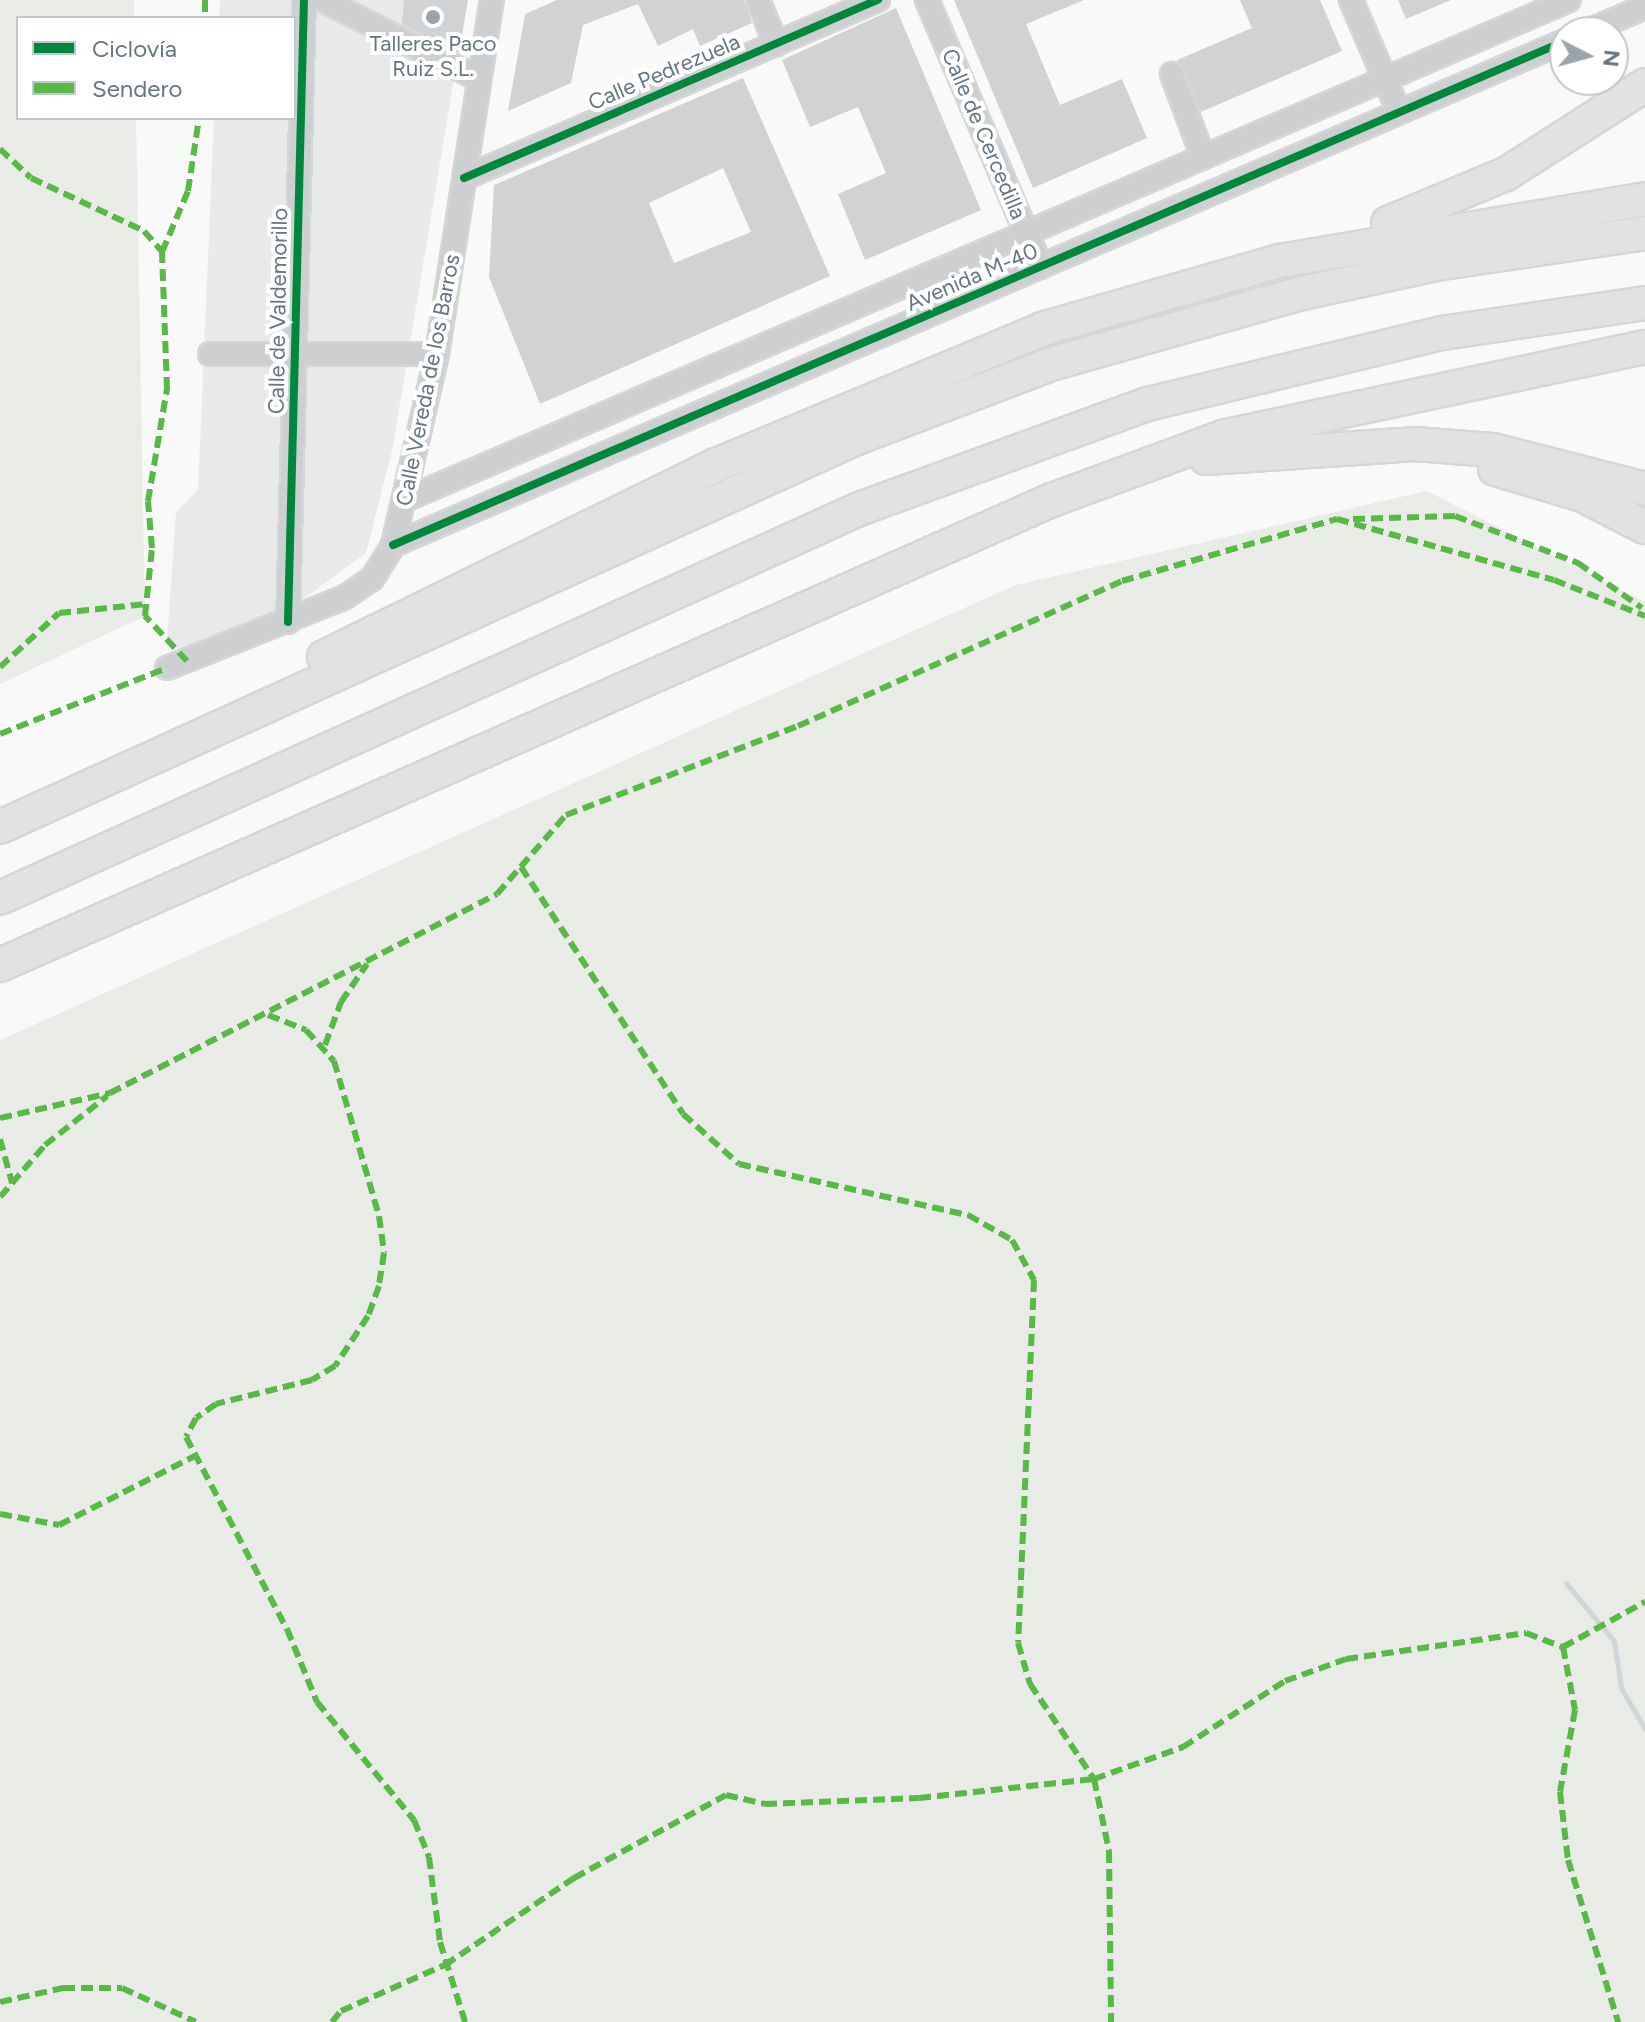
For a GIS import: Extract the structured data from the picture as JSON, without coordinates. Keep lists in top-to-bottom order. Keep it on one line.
{"streets":{"street":["Calle Pedrezuela","Calle de Cercedilla","Avenida M-40","Calle de Valdemorillo","Calle Vereda de los Barros"]},"crossings":[["Calle Pedrezuela","Calle Vereda de los Barros"],["Calle de Cercedilla","Avenida M-40"],["Avenida M-40","Calle Vereda de los Barros"],["Calle de Valdemorillo","Calle Vereda de los Barros"]],"places":["Talleres Paco Ruiz S.L."],"legend":["Ciclovía","Sendero"],"north":"right"}
